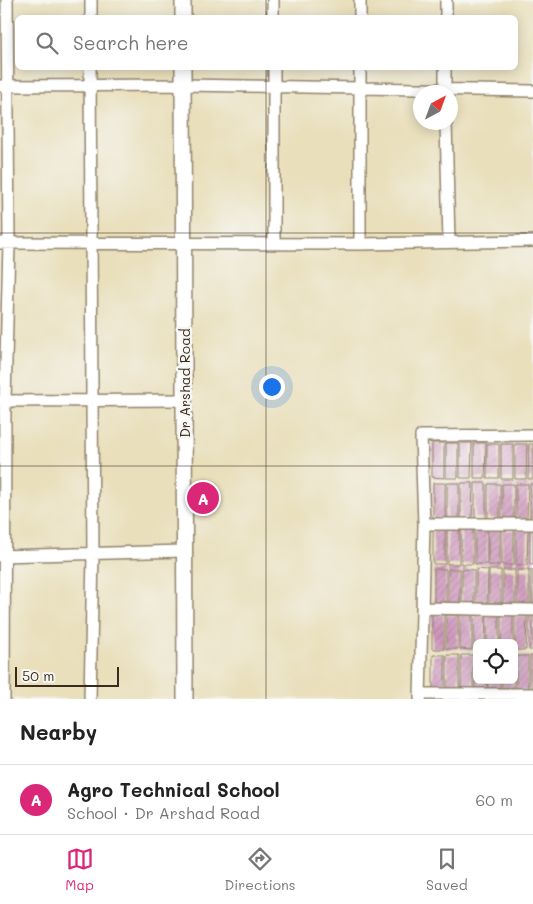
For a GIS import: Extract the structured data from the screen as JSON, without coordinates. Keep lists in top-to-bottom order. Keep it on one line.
{"streets":{"street":["Dr Arshad Road"]},"scale_bar":"50 m","north":"top right","page":{"search":"Search here","pins":"A","scale":"50 m","heading":"Nearby","list":[{"mark":"A","name":"Agro Technical School","note":"School · Dr Arshad Road","value":"60 m"}],"nav":["Map","Directions","Saved"]}}
